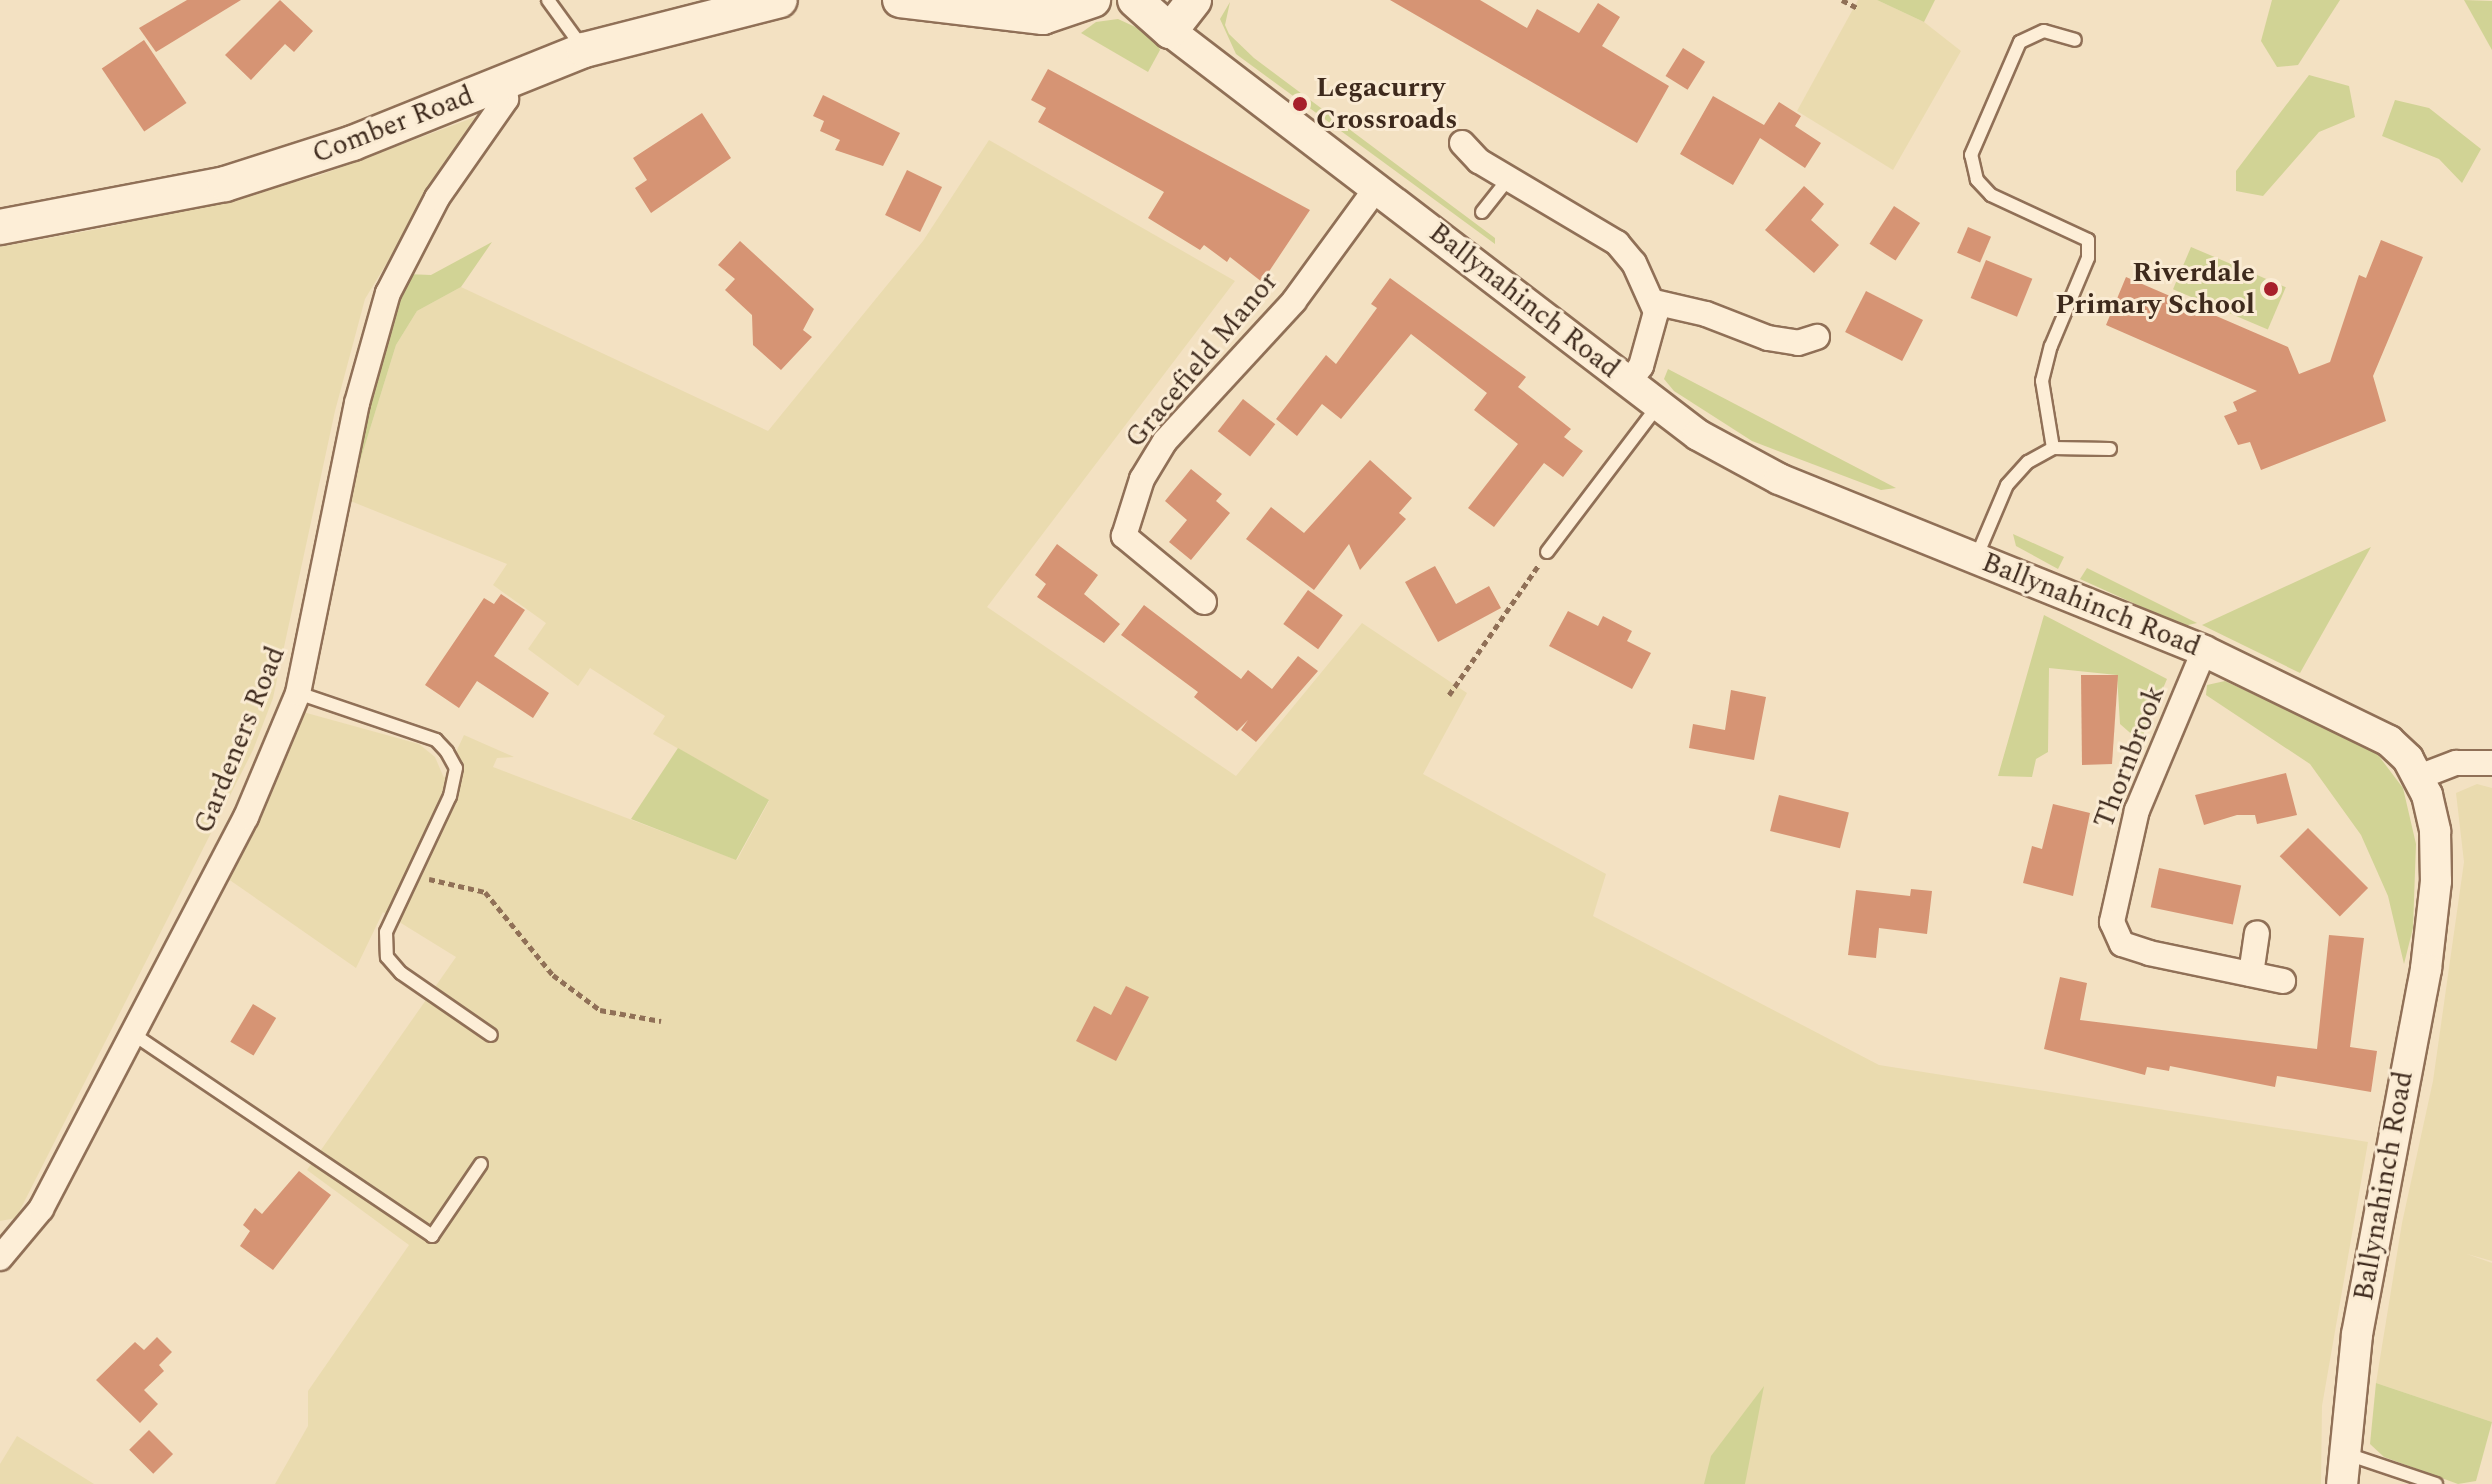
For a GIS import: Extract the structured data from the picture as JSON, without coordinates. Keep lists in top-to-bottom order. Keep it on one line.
{"streets":{"main road":["Comber Road"],"street":["Ballynahinch Road","Gracefield Manor","Gardeners Road","Thornbrook"]},"crossings":[["Comber Road","Gardeners Road"],["Ballynahinch Road","Gracefield Manor"],["Ballynahinch Road","Thornbrook"]],"places":["Legacurry Crossroads","Riverdale Primary School"]}
